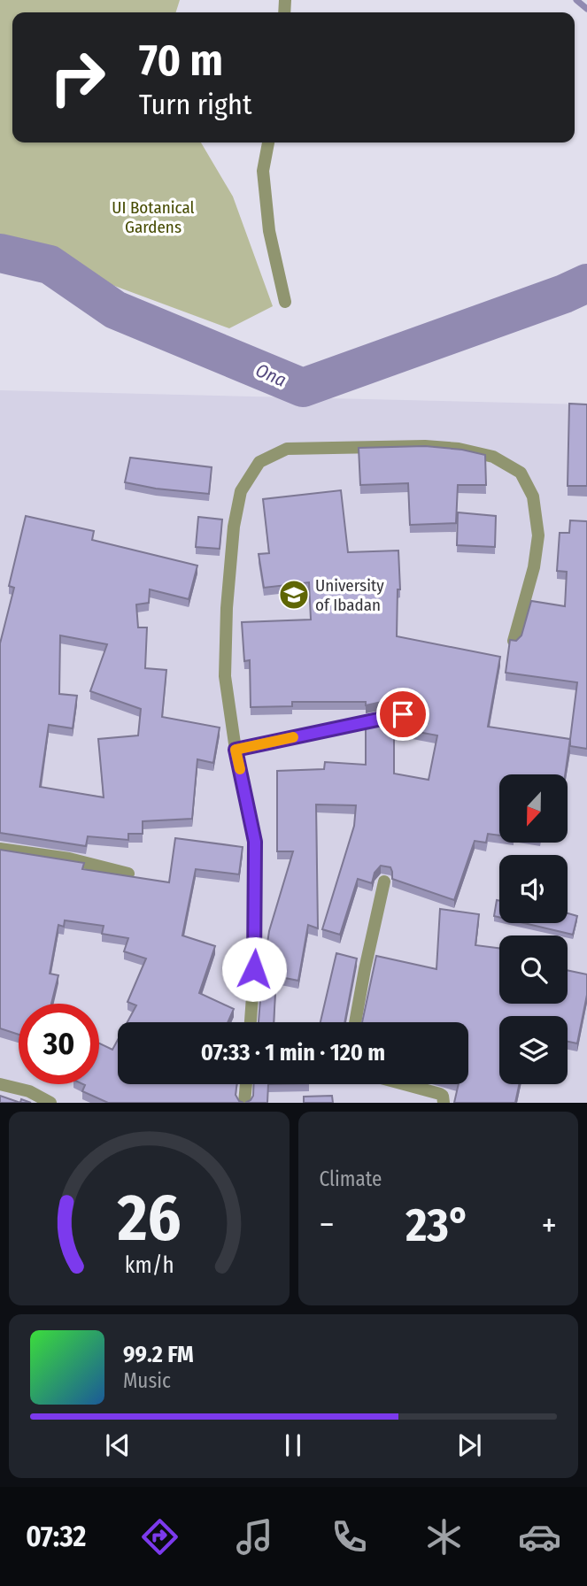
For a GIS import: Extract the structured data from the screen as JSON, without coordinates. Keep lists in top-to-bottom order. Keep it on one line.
{"water":["Ona"],"parks":["UI Botanical Gardens"],"places":{"school or university":["University of Ibadan"]},"north":"bottom","page":{"turn":["70 m","Turn right"],"limit":"30","trip":"07:33 · 1 min · 120 m","tile":"Climate","heat":["−","23°","+"],"song":["99.2 FM","Music"],"tabs":"07:32","gauge":["26","km/h"]}}
